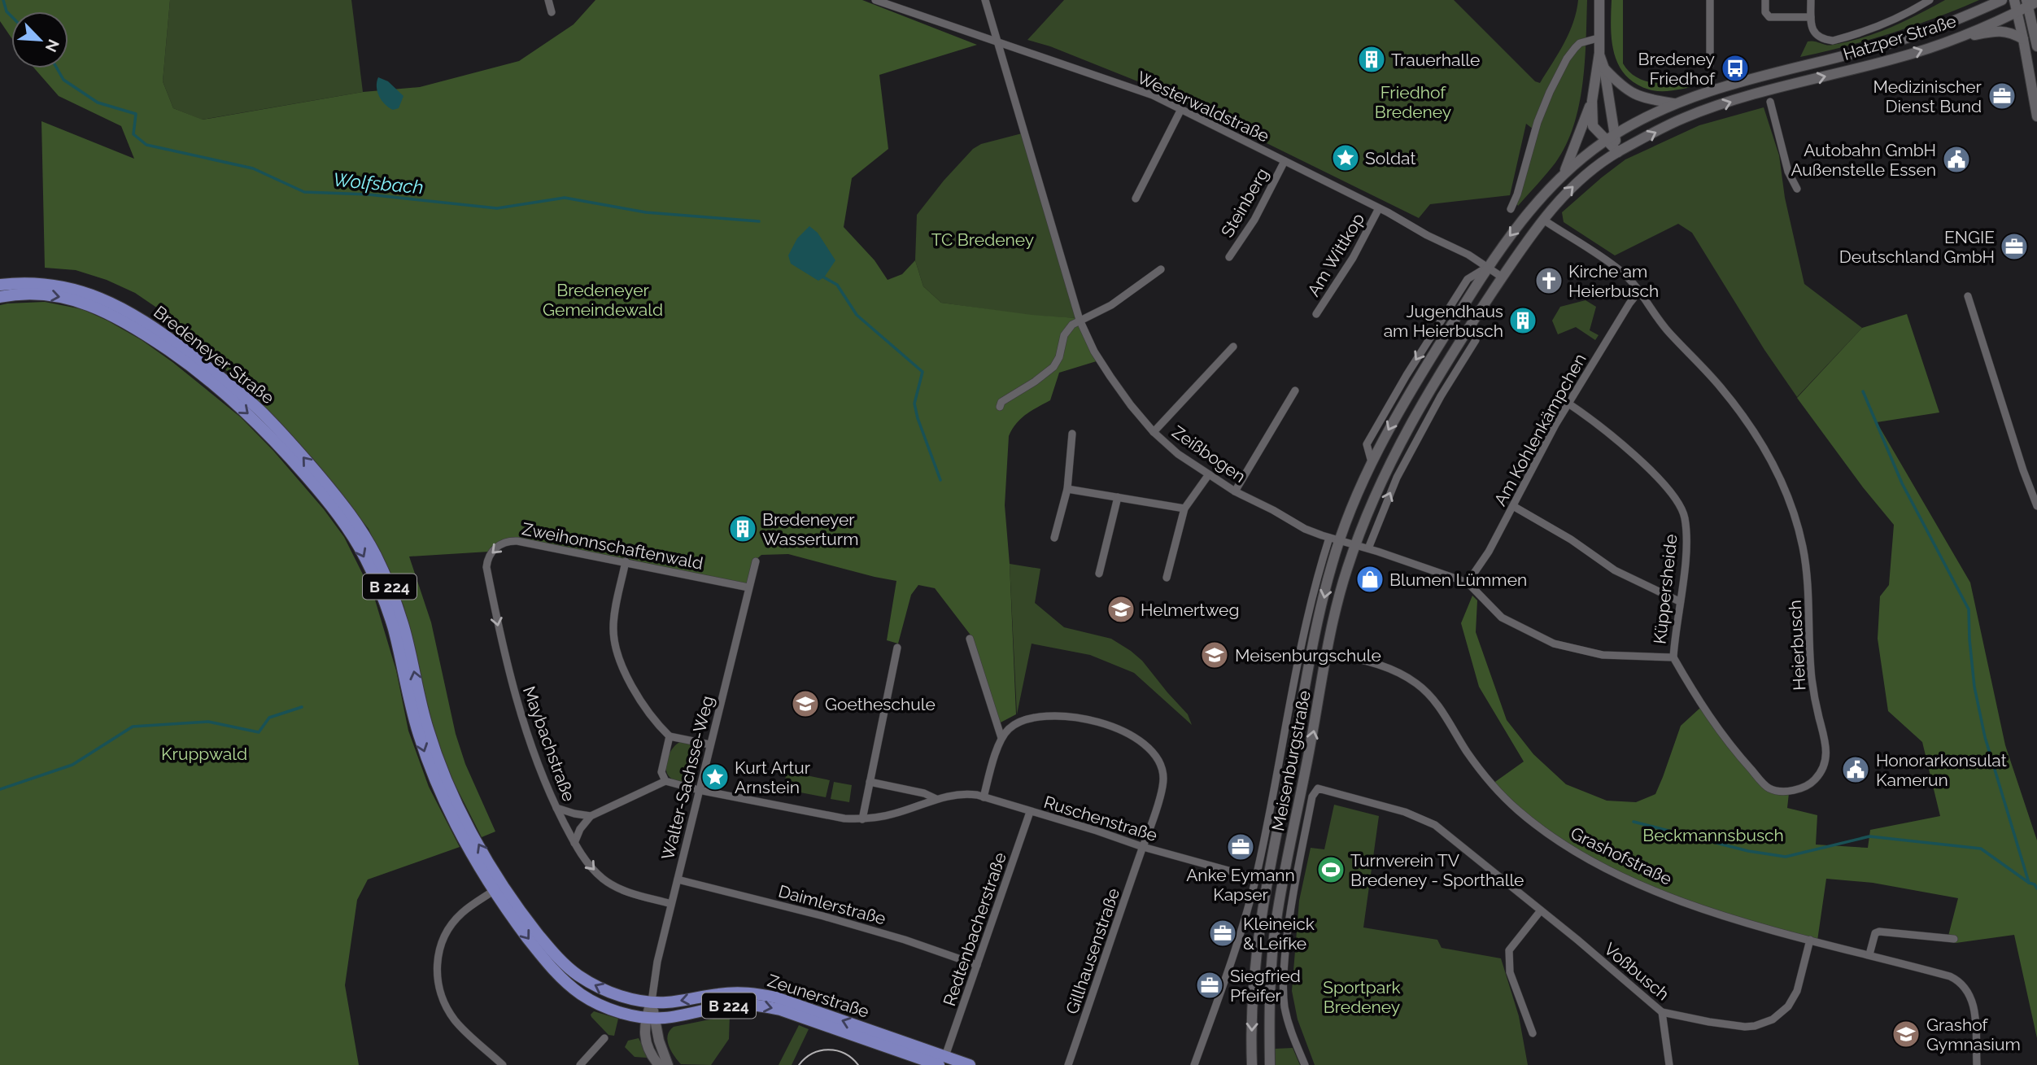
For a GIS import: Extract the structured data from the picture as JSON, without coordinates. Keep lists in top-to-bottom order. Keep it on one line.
{"streets":{"main road":["Hatzper Straße","Bredeneyer Straße","B 224","Meisenburgstraße","Zeunerstraße"],"street":["Westerwaldstraße","Steinberg","Am Wittkop","Am Kohlenkämpchen","Zeißbogen","Zweihonnschaftenwald","Küppersheide","Heierbusch","Maybachstraße","Walter-Sachsse-Weg","Ruschenstraße","Grashofstraße","Daimlerstraße","Redtenbacherstraße","Gillhausenstraße","Voßbusch"]},"crossings":[["Hatzper Straße","Meisenburgstraße"],["Westerwaldstraße","Steinberg"],["Westerwaldstraße","Am Wittkop"],["Westerwaldstraße","Zeißbogen"],["Westerwaldstraße","Meisenburgstraße"],["Bredeneyer Straße","Walter-Sachsse-Weg"],["Bredeneyer Straße","Zeunerstraße"],["Am Kohlenkämpchen","Küppersheide"],["Am Kohlenkämpchen","Heierbusch"],["Zeißbogen","Meisenburgstraße"],["Zweihonnschaftenwald","Maybachstraße"],["Zweihonnschaftenwald","Walter-Sachsse-Weg"],["Küppersheide","Heierbusch"],["Heierbusch","Meisenburgstraße"],["Maybachstraße","Walter-Sachsse-Weg"],["Meisenburgstraße","Ruschenstraße"],["Meisenburgstraße","Grashofstraße"],["Meisenburgstraße","Voßbusch"],["Walter-Sachsse-Weg","Ruschenstraße"],["Walter-Sachsse-Weg","Daimlerstraße"],["Walter-Sachsse-Weg","Zeunerstraße"],["Ruschenstraße","Redtenbacherstraße"],["Ruschenstraße","Gillhausenstraße"],["Grashofstraße","Voßbusch"],["Daimlerstraße","Redtenbacherstraße"],["Redtenbacherstraße","Zeunerstraße"]],"one_way":["Zweihonnschaftenwald","Maybachstraße"],"water":["Wolfsbach"],"parks":["Friedhof Bredeney","TC Bredeney","Bredeneyer Gemeindewald","Kruppwald","Beckmannsbusch","Sportpark Bredeney"],"places":{"building":["Trauerhalle","Jugendhaus am Heierbusch","Bredeneyer Wasserturm"],"bus stop":["Bredeney Friedhof"],"office":["Medizinischer Dienst Bund","ENGIE Deutschland GmbH","Anke Eymann Kapser","Kleineick & Leifke","Siegfried Pfeifer"],"place":["Soldat","Kurt Artur Arnstein"],"public building":["Autobahn GmbH Außenstelle Essen","Honorarkonsulat Kamerun"],"church":["Kirche am Heierbusch"],"shop":["Blumen Lümmen"],"school or university":["Helmertweg","Meisenburgschule","Goetheschule","Grashof Gymnasium"],"sports":["Turnverein TV Bredeney - Sporthalle"]},"north":"bottom right"}
